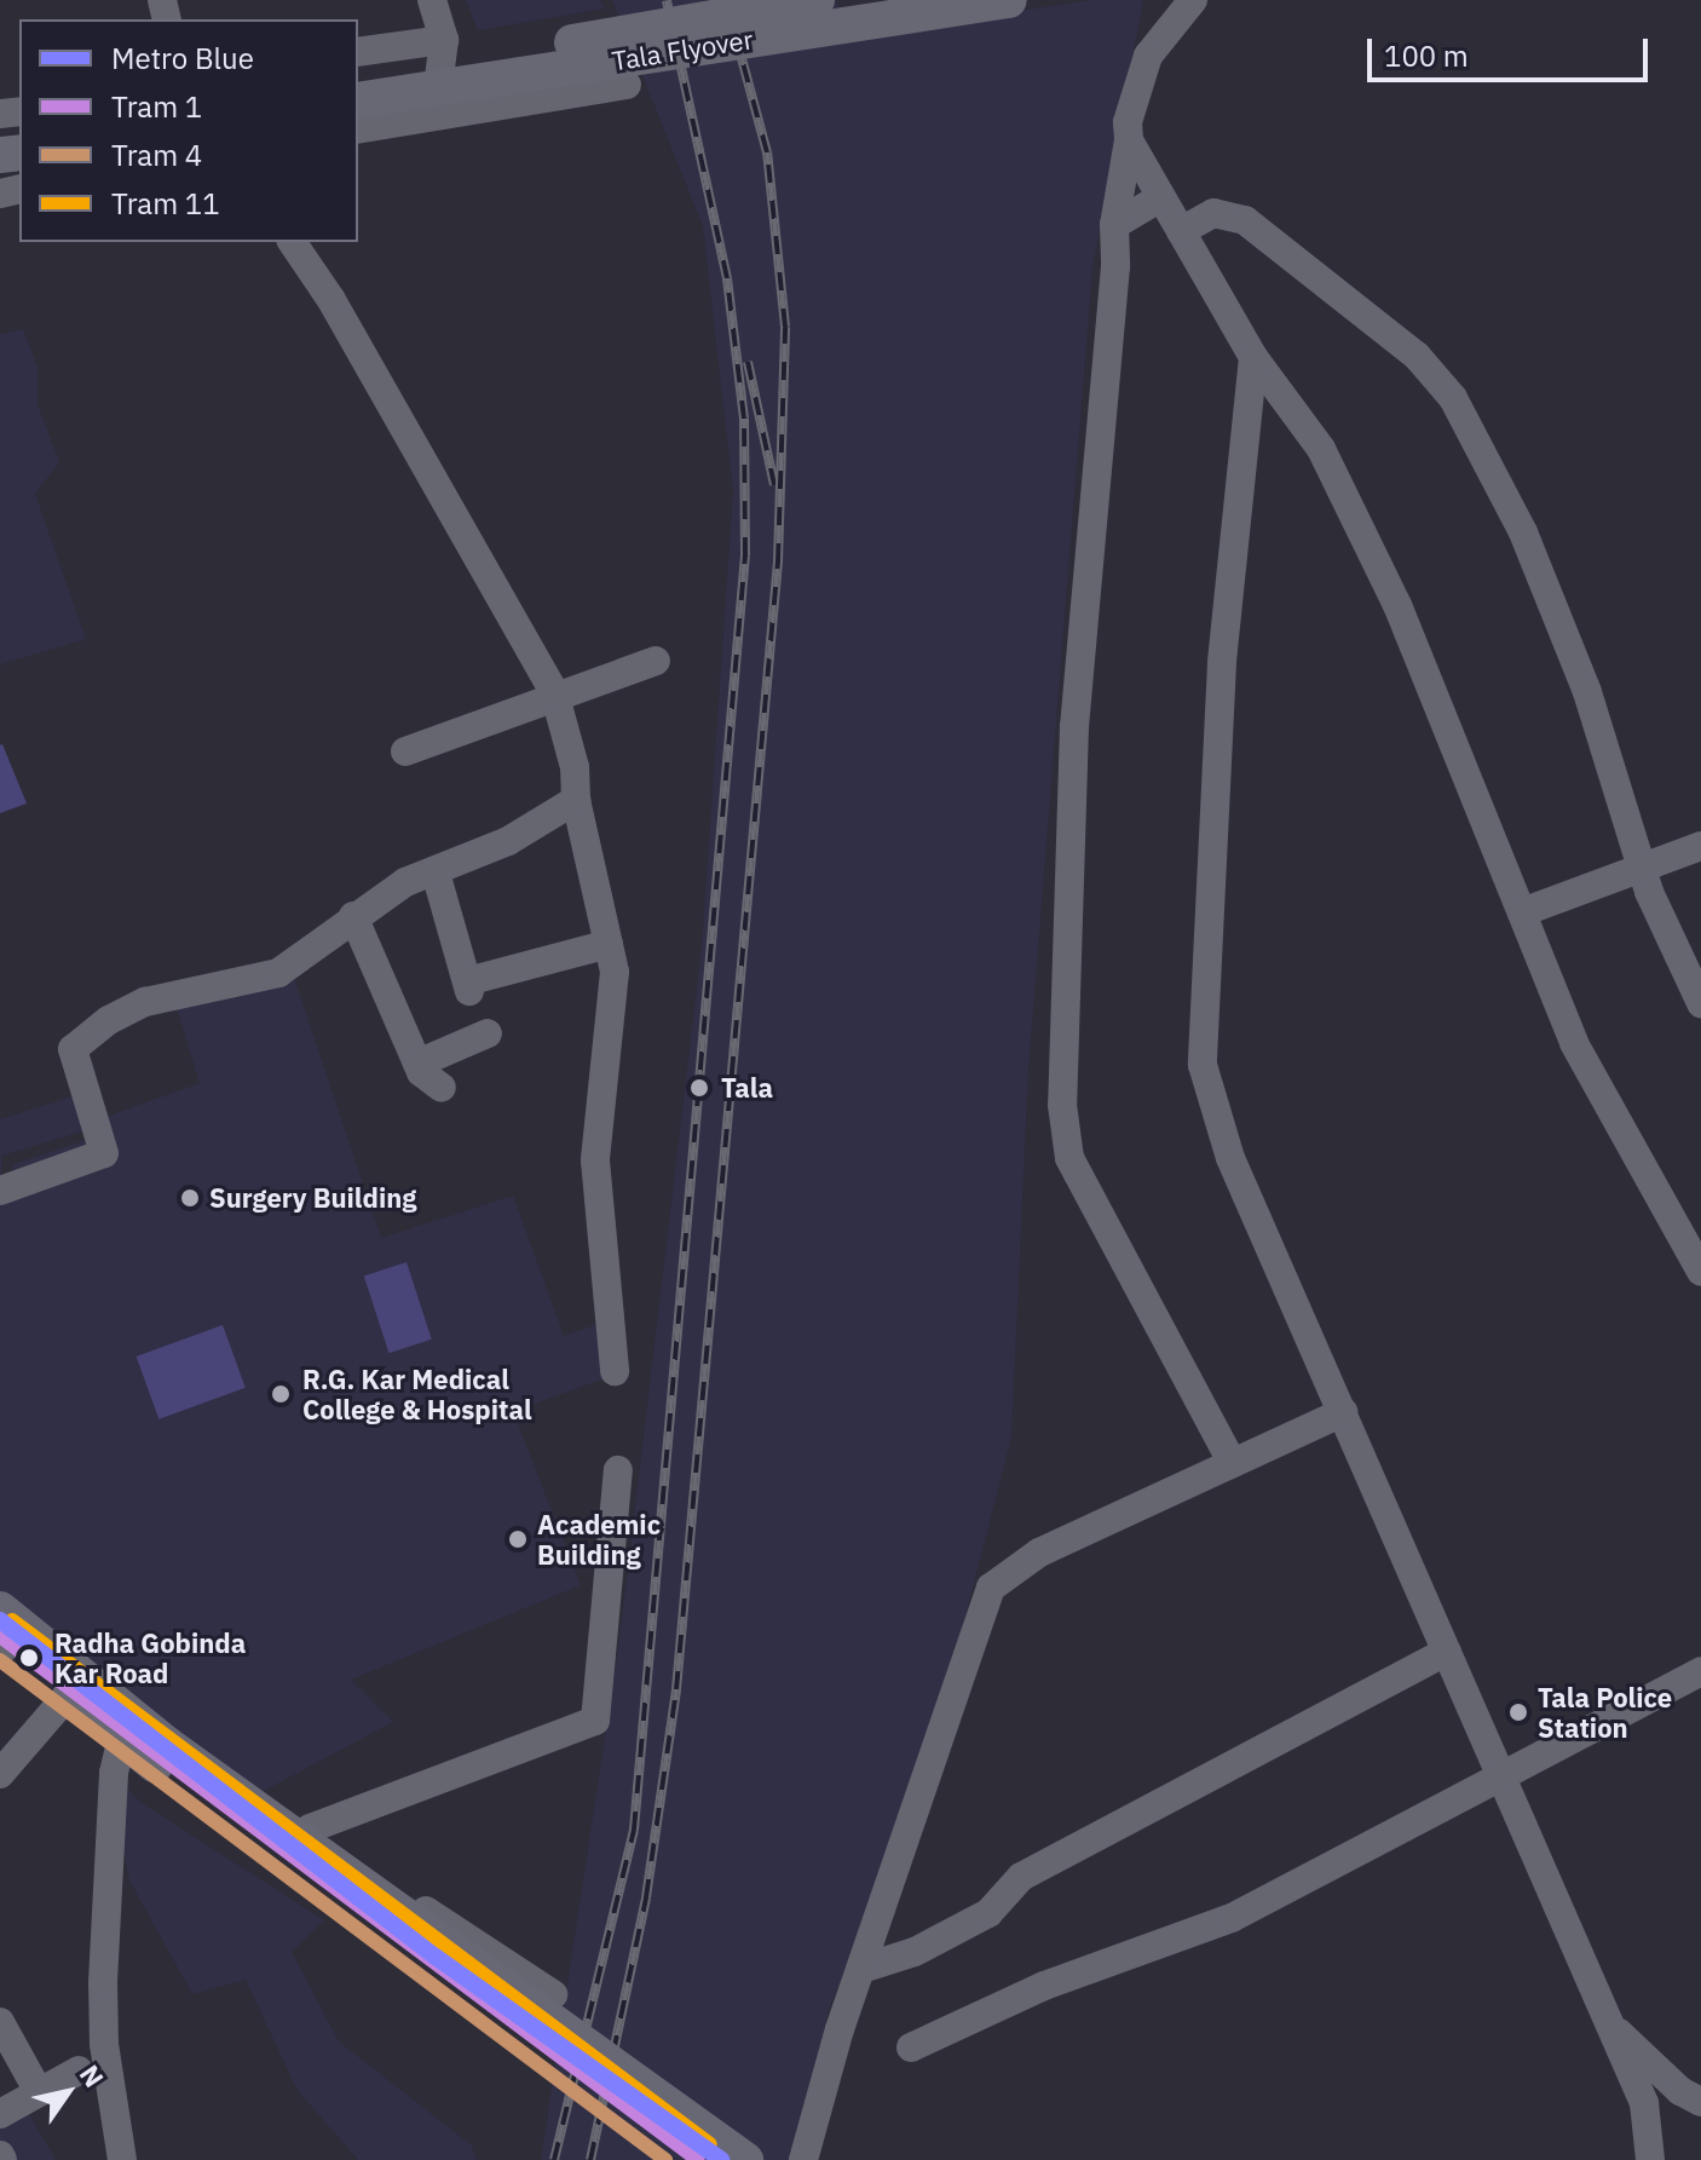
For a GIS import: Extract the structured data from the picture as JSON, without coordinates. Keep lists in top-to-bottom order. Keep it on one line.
{"streets":{"main road":["Tala Flyover"]},"places":["Tala","Surgery Building","R.G. Kar Medical College & Hospital","Academic Building","Radha Gobinda Kar Road","Tala Police Station"],"lines":["metro line Blue","tram line 11","tram line 1","tram line 4"],"legend":["Metro Blue","Tram 1","Tram 4","Tram 11"],"scale_bar":"100 m","north":"top right"}
